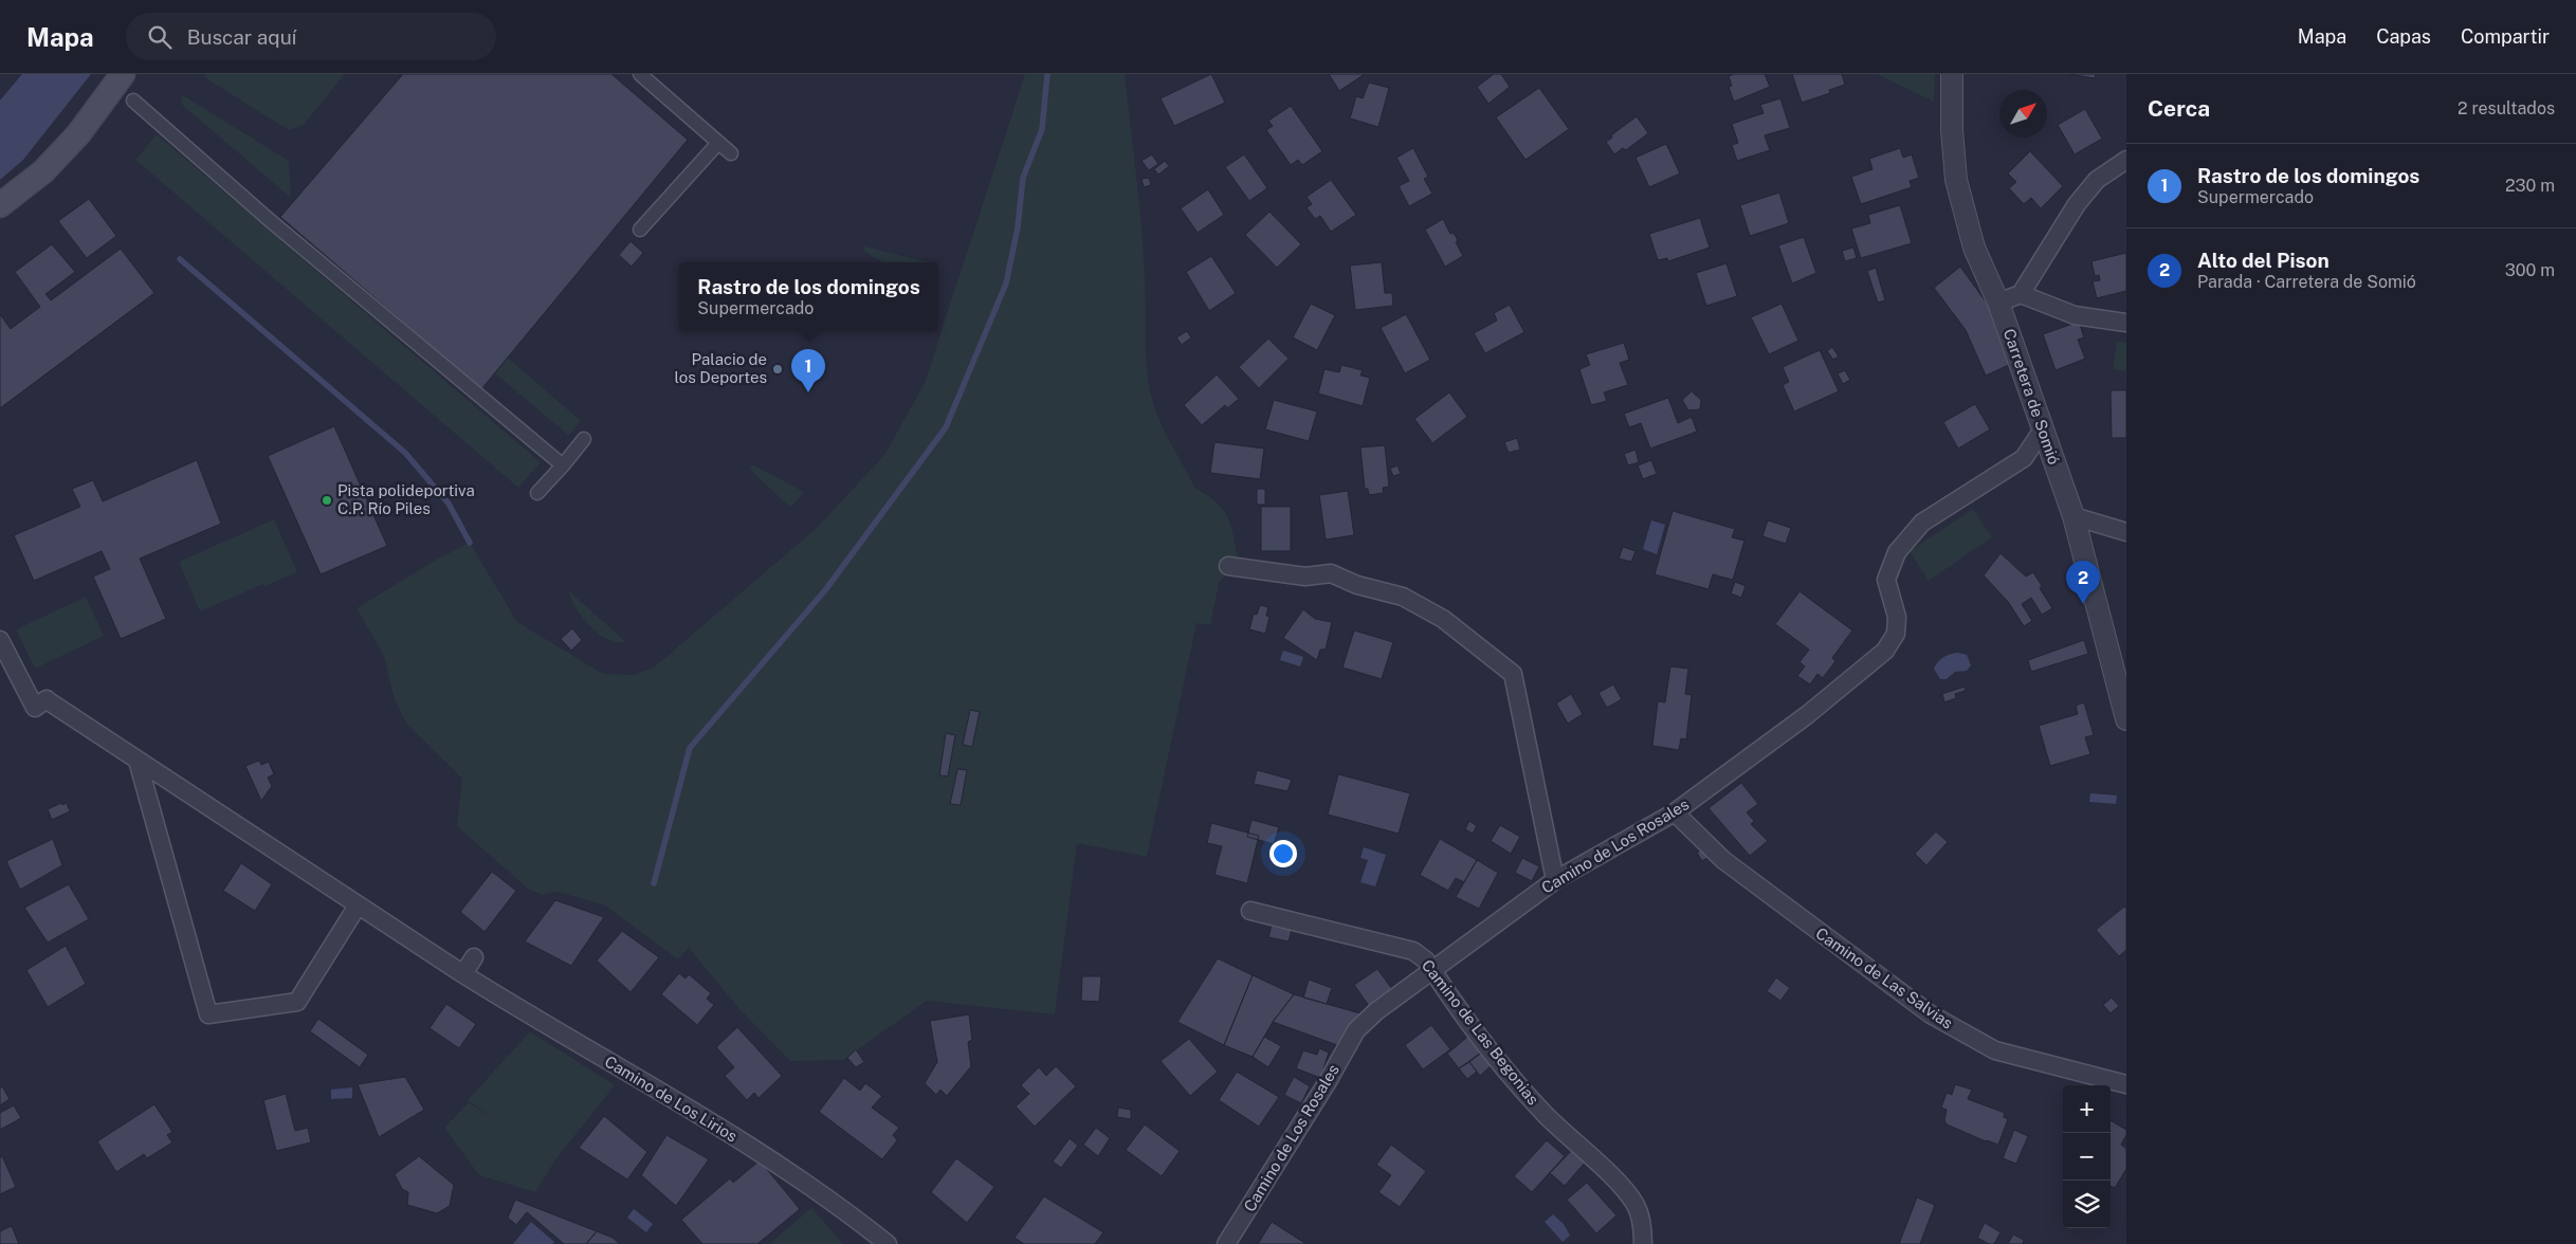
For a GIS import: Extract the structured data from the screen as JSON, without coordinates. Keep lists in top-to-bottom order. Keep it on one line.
{"streets":{"street":["Carretera de Somió","Camino de Los Rosales","Camino de Las Salvias","Camino de Las Begonias","Camino de Los Lirios"]},"crossings":[["Carretera de Somió","Camino de Los Rosales"],["Camino de Los Rosales","Camino de Las Salvias"],["Camino de Los Rosales","Camino de Las Begonias"]],"places":["Palacio de los Deportes","Pista polideportiva C.P. Río Piles"],"north":"top right","page":{"header":"Mapa","search":"Buscar aquí","nav":["Mapa","Capas","Compartir"],"heading":["Cerca","2 resultados"],"list":[{"mark":"1","name":"Rastro de los domingos","note":"Supermercado","value":"230 m"},{"mark":"2","name":"Alto del Pison","note":"Parada · Carretera de Somió","value":"300 m"}],"popup":["Rastro de los domingos","Supermercado"],"pins":["1","2"],"map_buttons":["+","−"]}}
